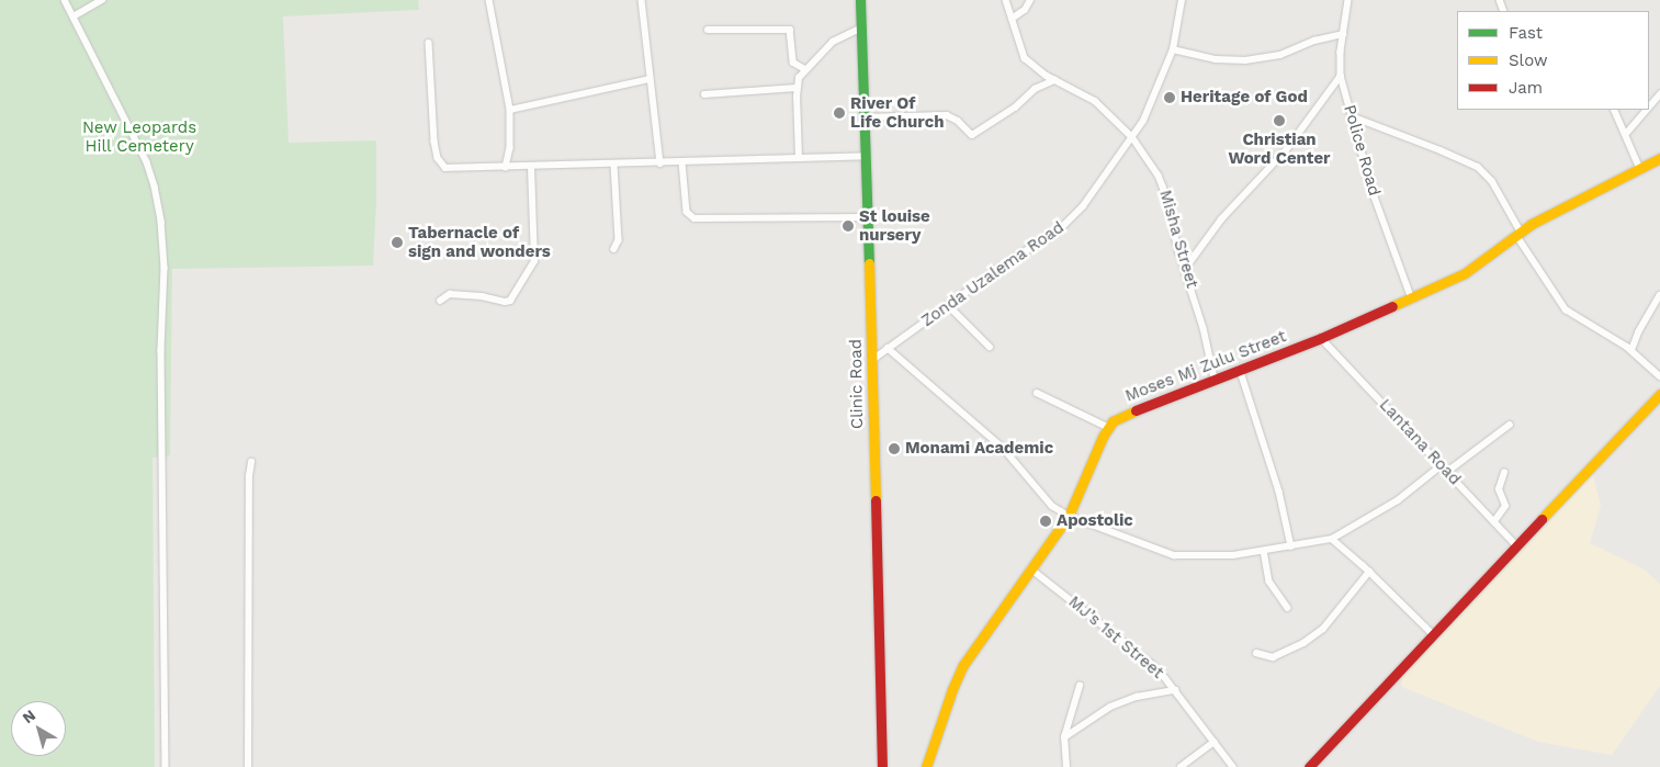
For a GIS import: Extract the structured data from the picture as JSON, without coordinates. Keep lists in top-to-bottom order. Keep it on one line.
{"streets":{"street":["Police Road","Misha Street","Zonda Uzalema Road","Moses Mj Zulu Street","Clinic Road","Lantana Road","MJ’s 1st Street"]},"crossings":[["Police Road","Moses Mj Zulu Street"],["Misha Street","Zonda Uzalema Road"],["Misha Street","Moses Mj Zulu Street"],["Zonda Uzalema Road","Clinic Road"],["Moses Mj Zulu Street","Lantana Road"]],"parks":["New Leopards Hill Cemetery"],"places":["Heritage of God","River Of Life Church","Christian Word Center","St louise nursery","Tabernacle of sign and wonders","Monami Academic","Apostolic"],"legend":["Fast","Slow","Jam"],"north":"top left"}
